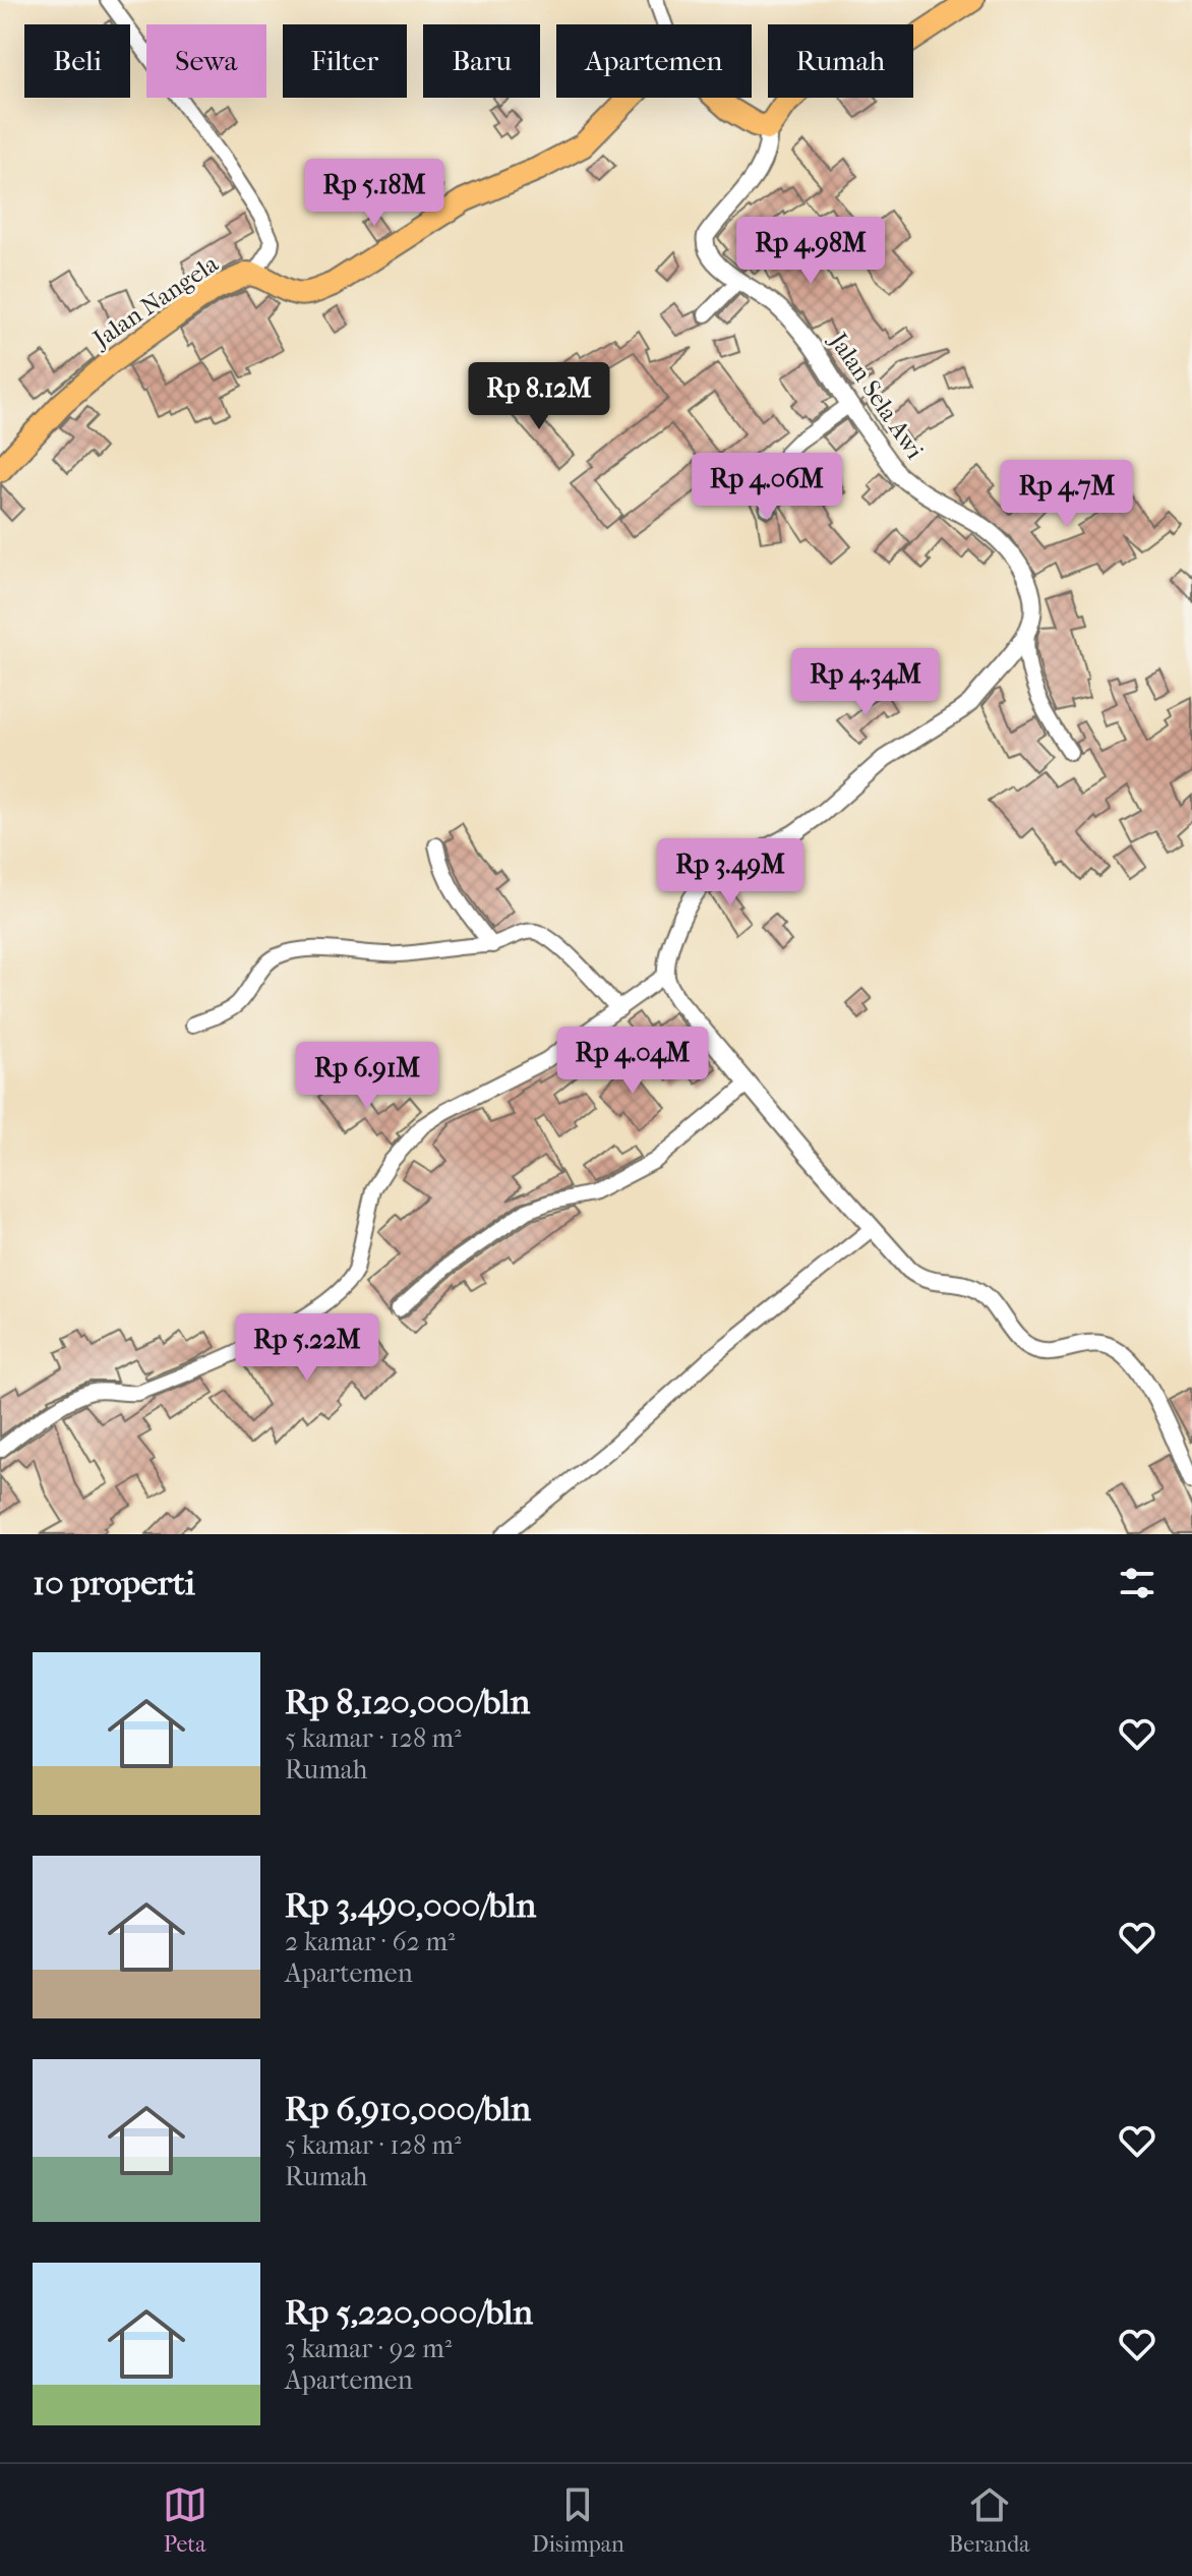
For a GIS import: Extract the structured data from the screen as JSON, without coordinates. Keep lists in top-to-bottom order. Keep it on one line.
{"streets":{"main road":["Jalan Nangela"],"street":["Jalan Sela Awi"]},"page":{"chip":["Beli","Sewa","Filter","Baru","Apartemen","Rumah"],"price":["Rp 5.18M","Rp 4.98M","Rp 8.12M","Rp 4.06M","Rp 4.7M","Rp 4.34M","Rp 3.49M","Rp 4.04M","Rp 6.91M","Rp 5.22M"],"heading":"10 properti","list":[{"name":"Rp 8,120,000/bln","note":"5 kamar · 128 m² · Rumah"},{"name":"Rp 3,490,000/bln","note":"2 kamar · 62 m² · Apartemen"},{"name":"Rp 6,910,000/bln","note":"5 kamar · 128 m² · Rumah"},{"name":"Rp 5,220,000/bln","note":"3 kamar · 92 m² · Apartemen"}],"tabs":["Peta","Disimpan","Beranda"]}}
